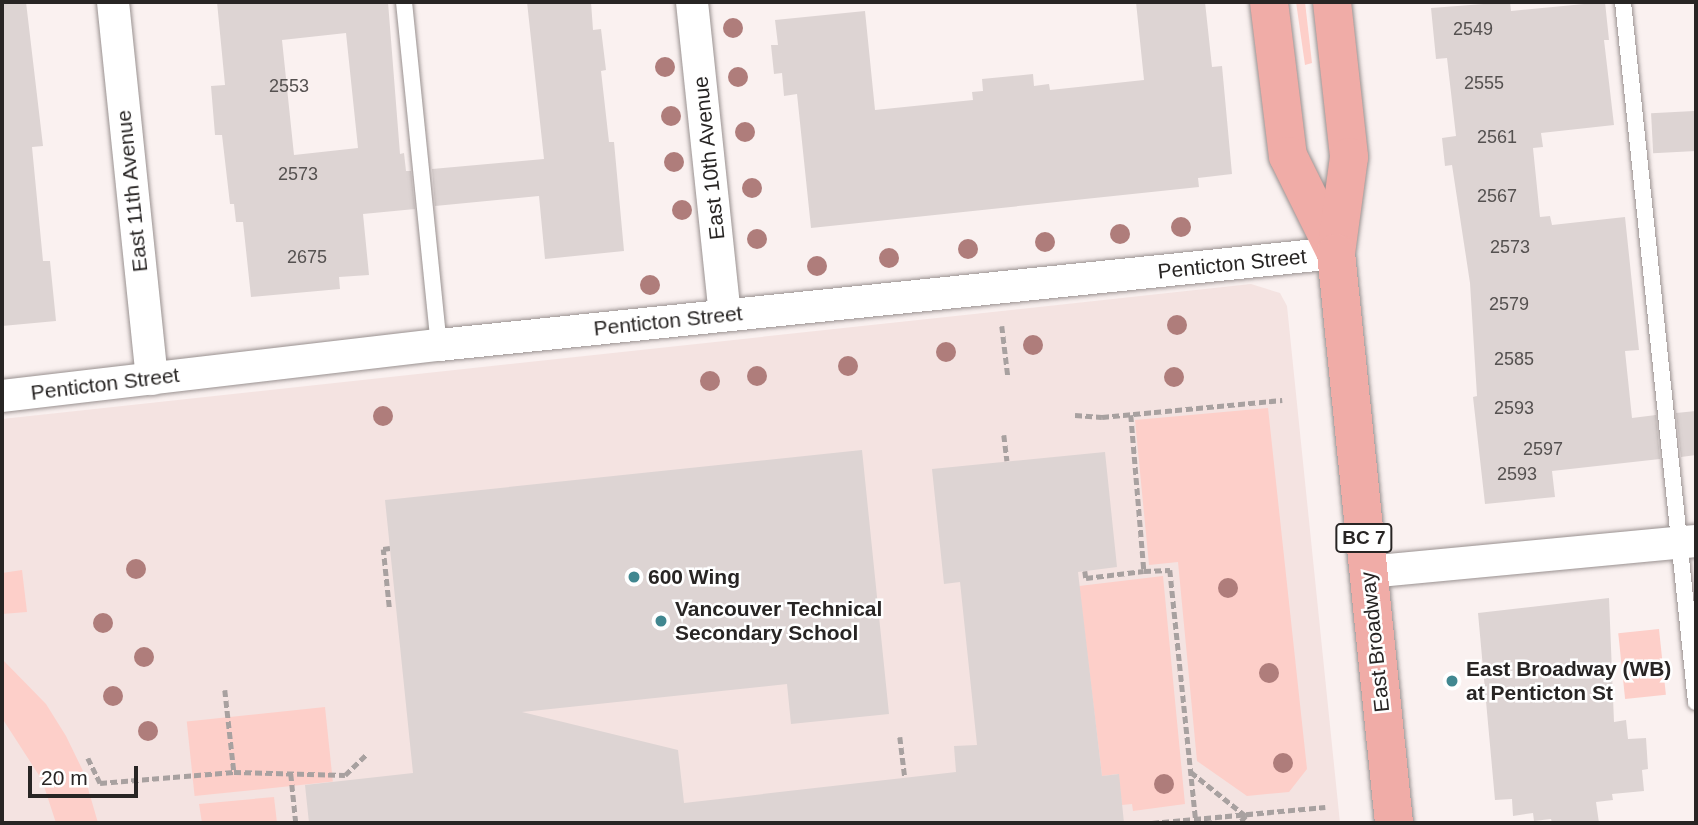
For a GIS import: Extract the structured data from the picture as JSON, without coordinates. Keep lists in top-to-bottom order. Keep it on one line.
{"streets":{"main road":["BC 7","East Broadway"],"street":["East 10th Avenue","East 11th Avenue","Penticton Street"]},"crossings":[["East 10th Avenue","Penticton Street"],["East 11th Avenue","Penticton Street"],["Penticton Street","East Broadway"]],"places":["600 Wing","Vancouver Technical Secondary School","East Broadway (WB) at Penticton St"],"house_numbers":["2549","2555","2553","2561","2573","2567","2573","2675","2579","2585","2593","2597","2593"],"scale_bar":"20 m"}
